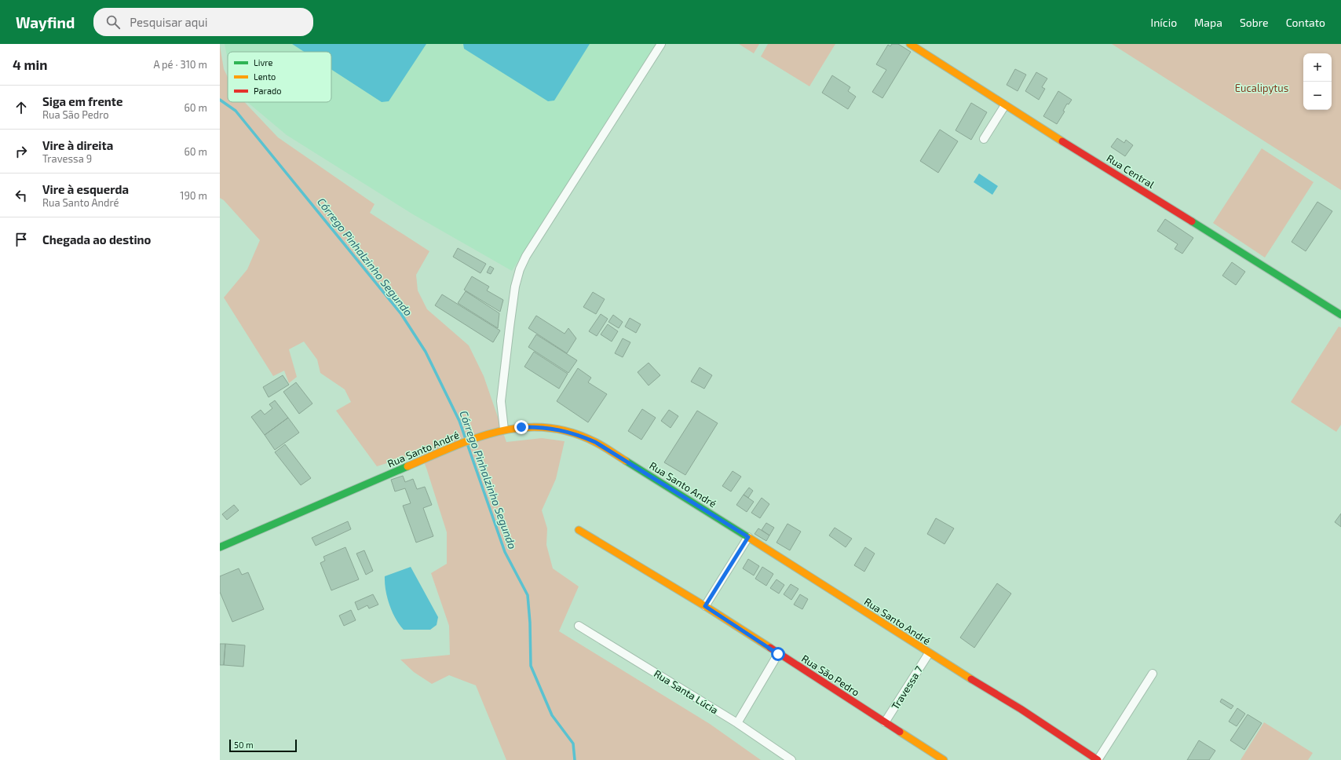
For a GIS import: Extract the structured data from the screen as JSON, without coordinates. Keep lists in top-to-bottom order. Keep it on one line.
{"streets":{"street":["Rua Central","Rua Santo André","Rua São Pedro","Travessa 7","Rua Santa Lúcia"]},"crossings":[["Rua Santo André","Travessa 7"],["Rua São Pedro","Travessa 7"]],"water":["Córrego Pinhalzinho Segundo"],"parks":["Eucalipytus"],"legend":["Livre","Lento","Parado"],"scale_bar":"50 m","page":{"header":"Wayfind","search":"Pesquisar aqui","nav":["Início","Mapa","Sobre","Contato"],"heading":["4 min","A pé · 310 m"],"map_buttons":["+","−"],"list":[["Siga em frente","Rua São Pedro","60 m"],["Vire à direita","Travessa 9","60 m"],["Vire à esquerda","Rua Santo André","190 m"],"Chegada ao destino"],"scale":"50 m"}}
